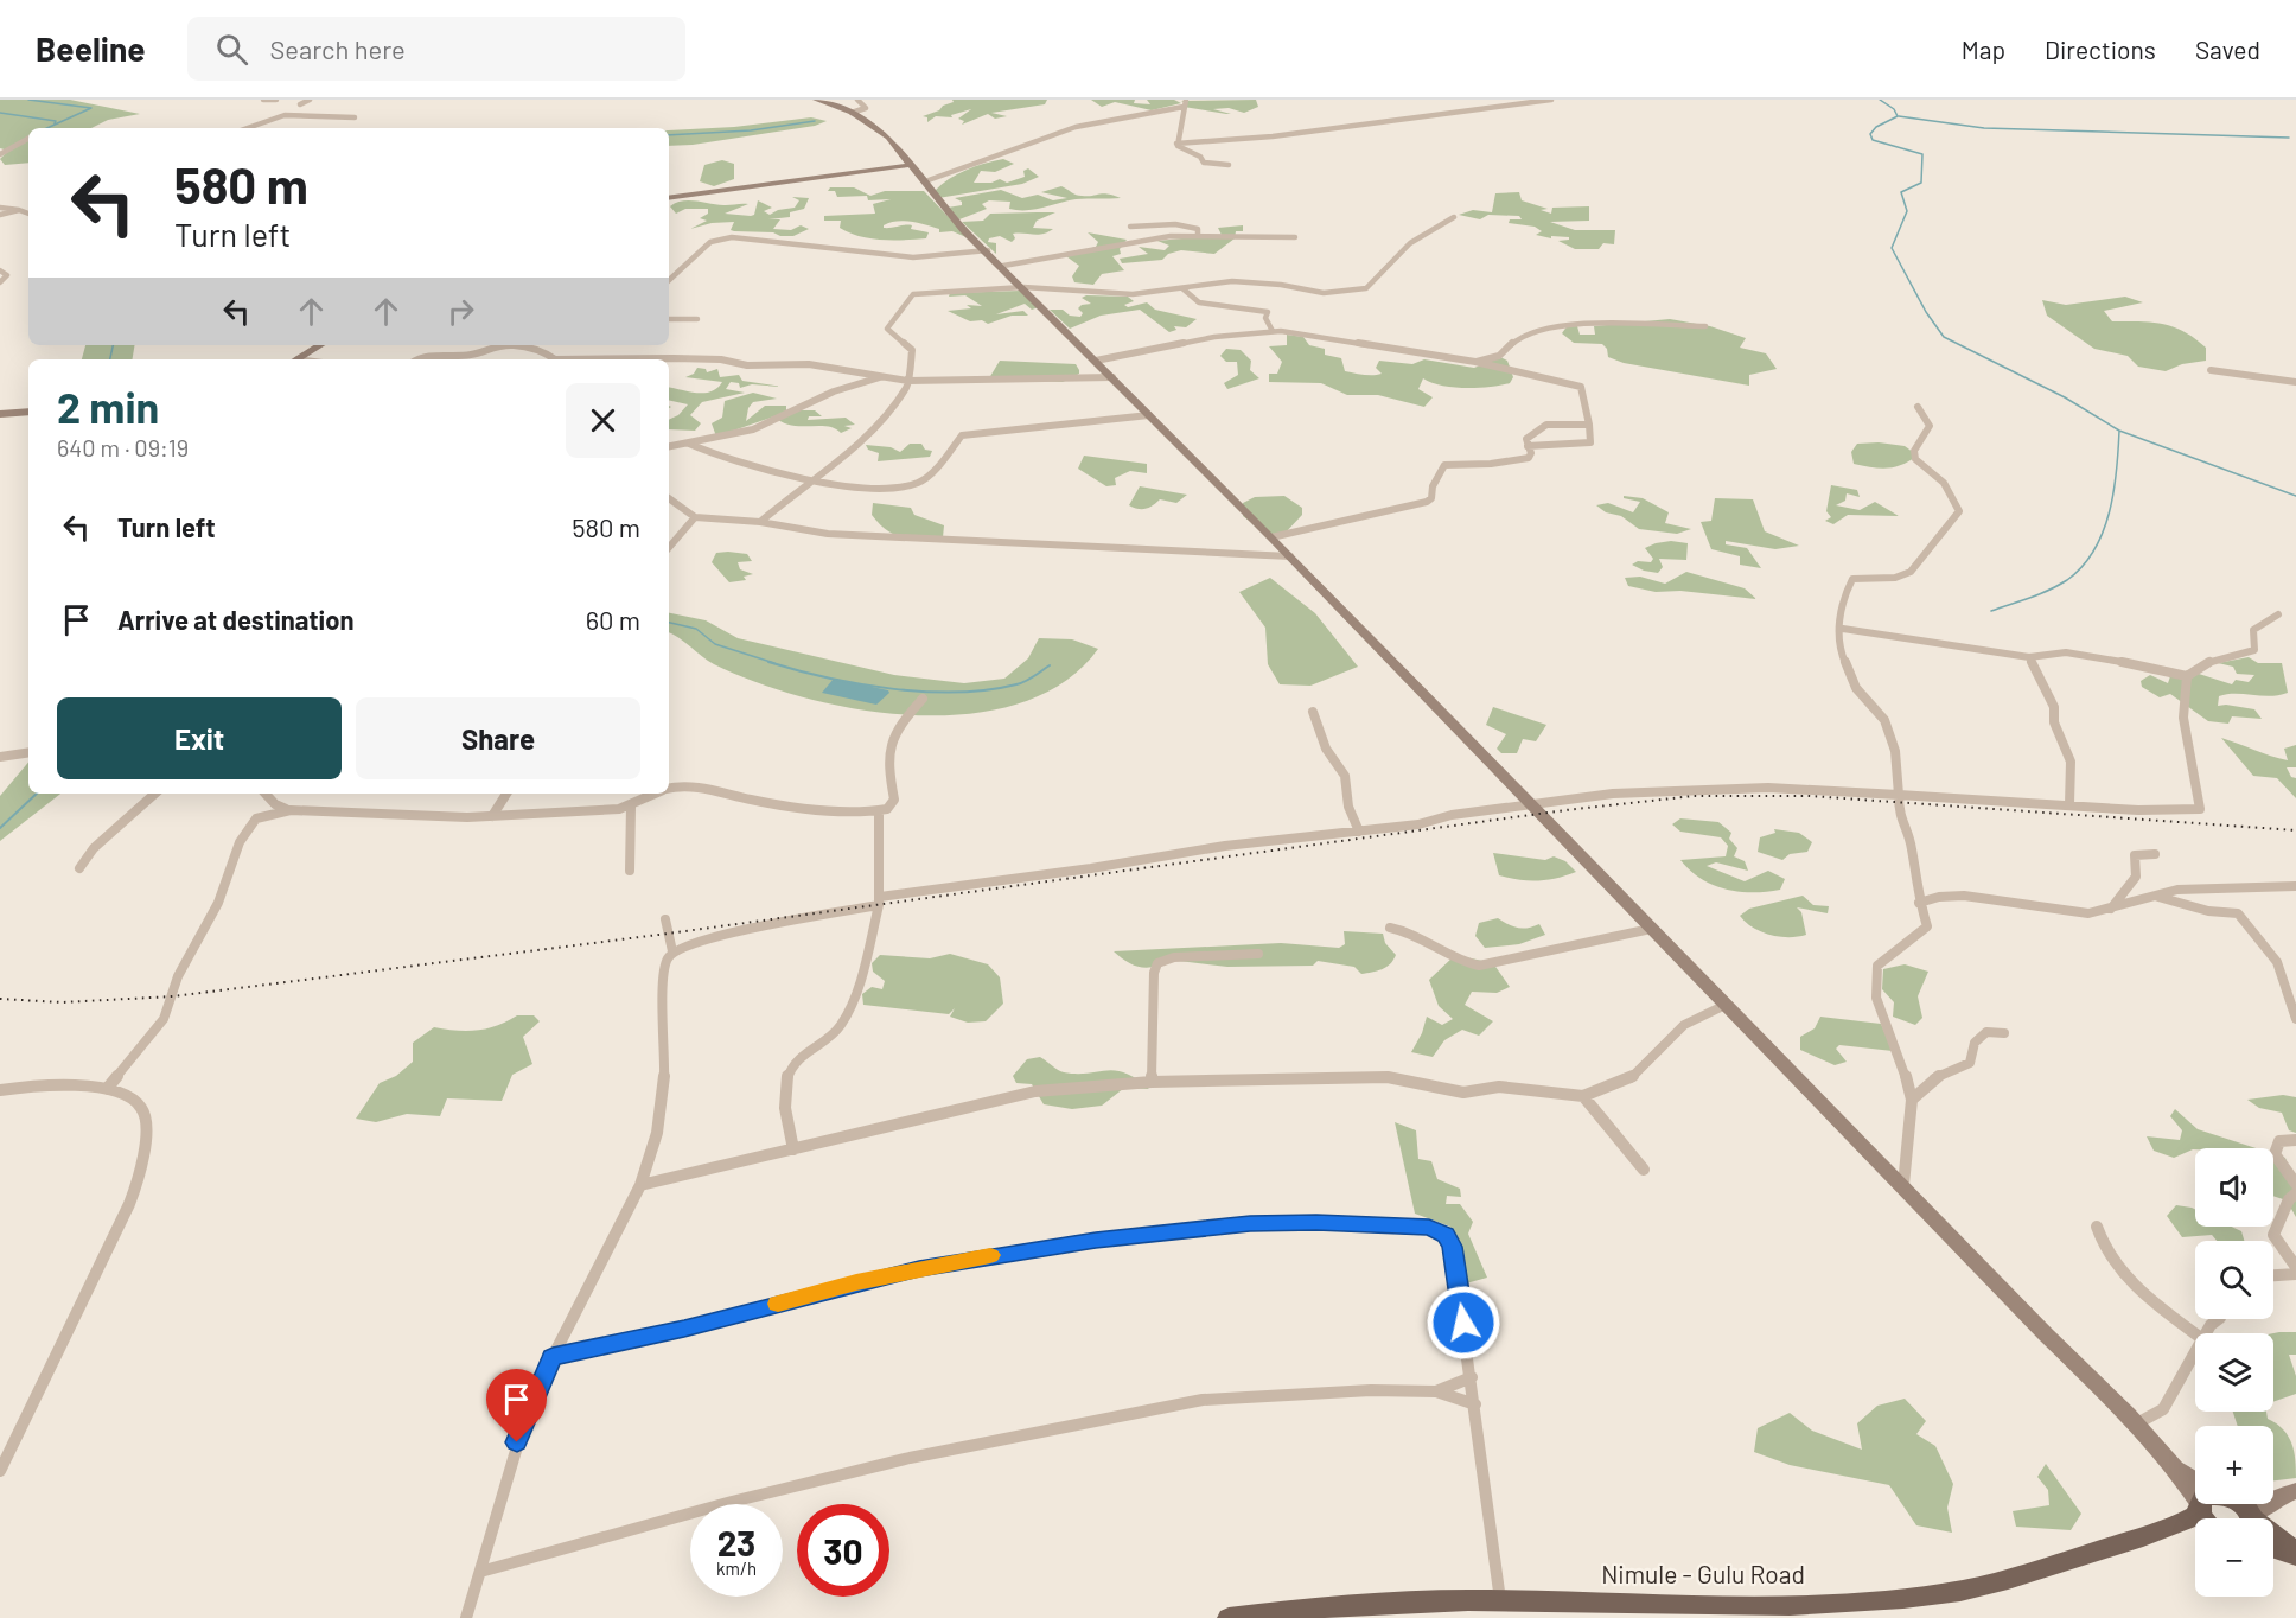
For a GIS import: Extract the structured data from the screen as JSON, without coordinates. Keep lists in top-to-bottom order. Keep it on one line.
{"streets":{"main road":["Nimule - Gulu Road"]},"page":{"header":"Beeline","search":"Search here","nav":["Map","Directions","Saved"],"turn":["580 m","Turn left"],"heading":["2 min","640 m · 09:19"],"list":[{"name":"Turn left","value":"580 m"},{"name":"Arrive at destination","value":"60 m"}],"buttons":["Exit","Share"],"map_buttons":["+","−"],"speed":"23 km/h","limit":"30"}}
